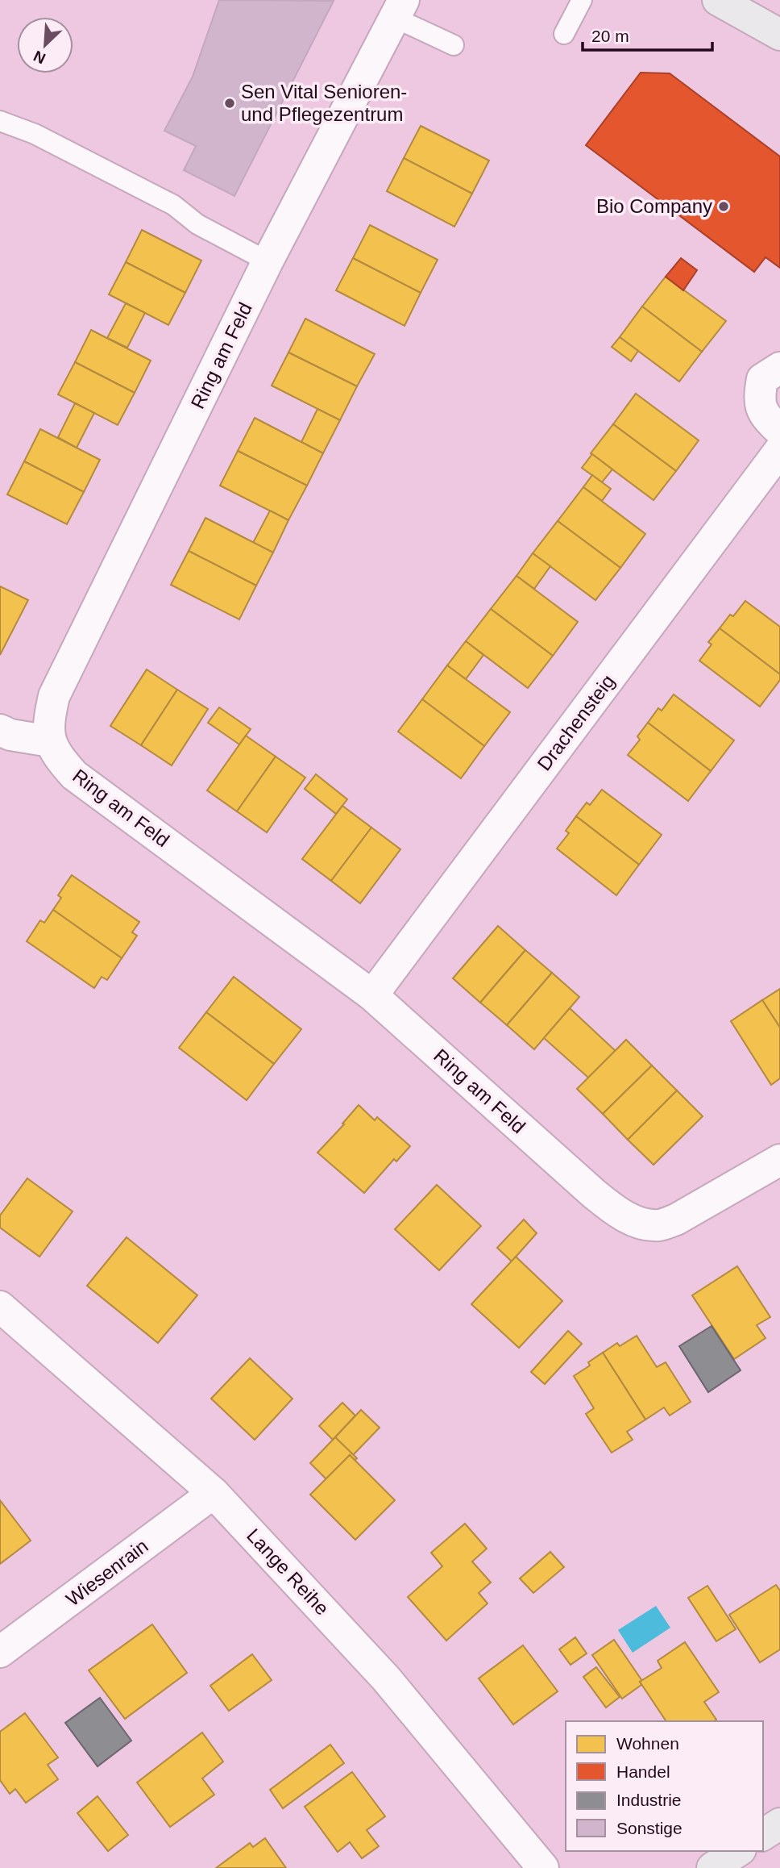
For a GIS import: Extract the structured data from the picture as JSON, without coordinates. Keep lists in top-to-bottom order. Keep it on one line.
{"streets":{"street":["Ring am Feld","Drachensteig","Lange Reihe","Wiesenrain"]},"crossings":[["Ring am Feld","Drachensteig"],["Lange Reihe","Wiesenrain"]],"places":["Sen Vital Senioren- und Pflegezentrum","Bio Company"],"legend":["Wohnen","Handel","Industrie","Sonstige"],"scale_bar":"20 m","north":"bottom left"}
